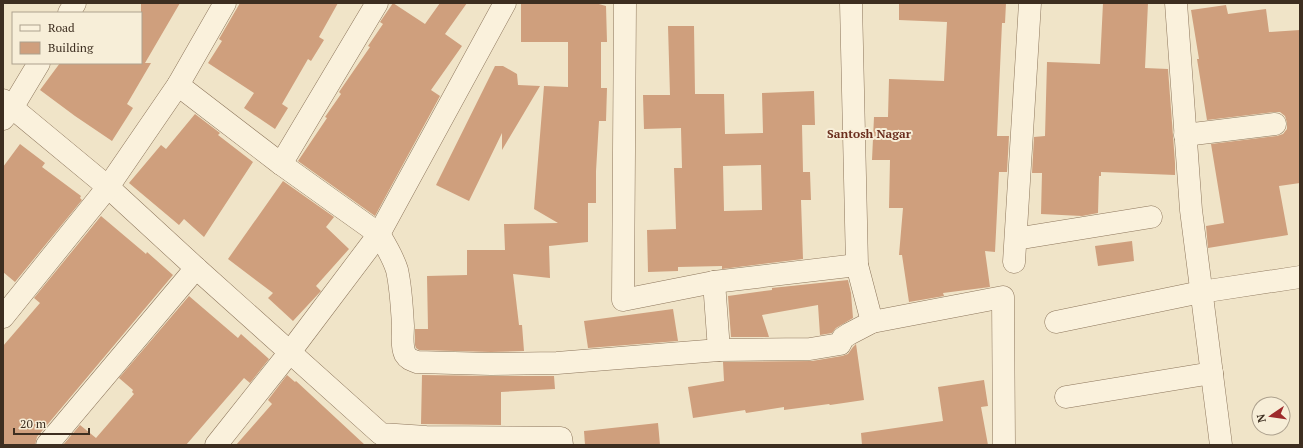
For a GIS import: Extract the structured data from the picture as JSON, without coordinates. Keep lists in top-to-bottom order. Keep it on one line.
{"districts":["Santosh Nagar"],"legend":["Road","Building"],"scale_bar":"20 m","north":"left"}
